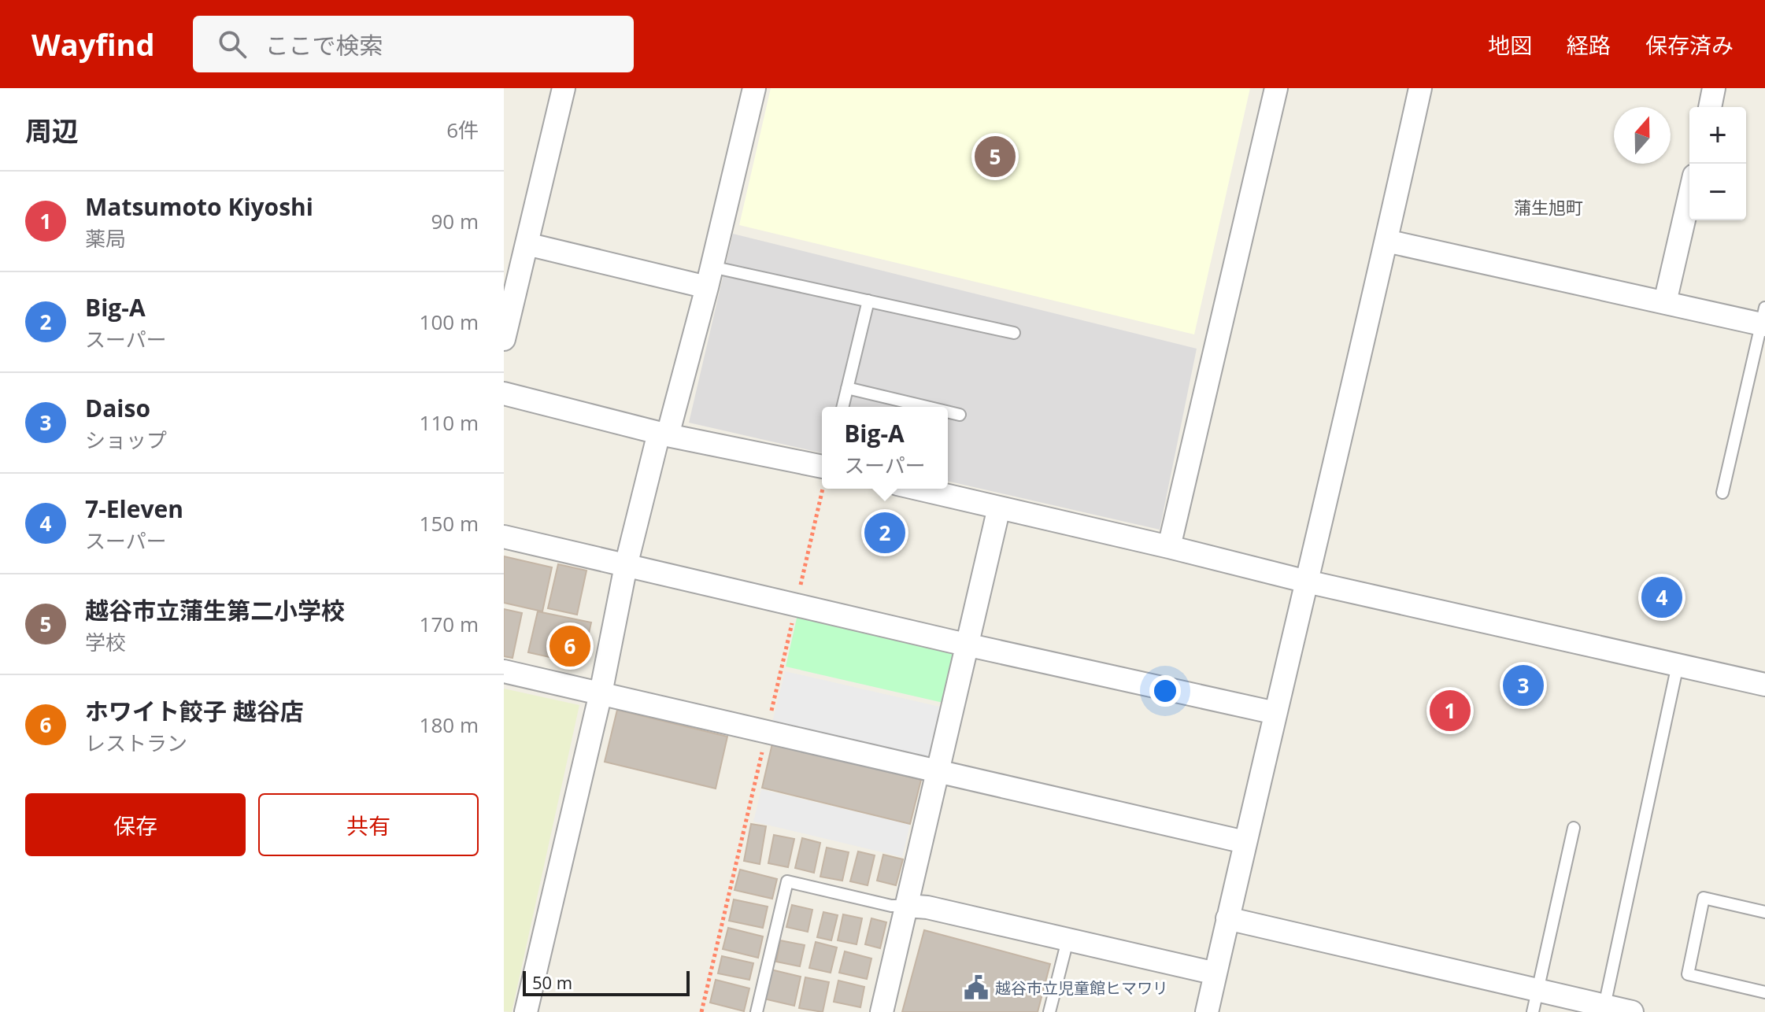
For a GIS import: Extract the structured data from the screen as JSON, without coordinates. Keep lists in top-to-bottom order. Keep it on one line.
{"districts":["蒲生旭町"],"places":{"public building":["越谷市立児童館ヒマワリ"]},"scale_bar":"50 m","north":"top","page":{"header":"Wayfind","search":"ここで検索","nav":["地図","経路","保存済み"],"heading":["周辺","6件"],"map_buttons":["+","−"],"pins":["5","2","4","6","3","1"],"list":[{"mark":"1","name":"Matsumoto Kiyoshi","note":"薬局","value":"90 m"},{"mark":"2","name":"Big-A","note":"スーパー","value":"100 m"},{"mark":"3","name":"Daiso","note":"ショップ","value":"110 m"},{"mark":"4","name":"7-Eleven","note":"スーパー","value":"150 m"},{"mark":"5","name":"越谷市立蒲生第二小学校","note":"学校","value":"170 m"},{"mark":"6","name":"ホワイト餃子 越谷店","note":"レストラン","value":"180 m"}],"popup":["Big-A","スーパー"],"buttons":["保存","共有"],"scale":"50 m"}}
